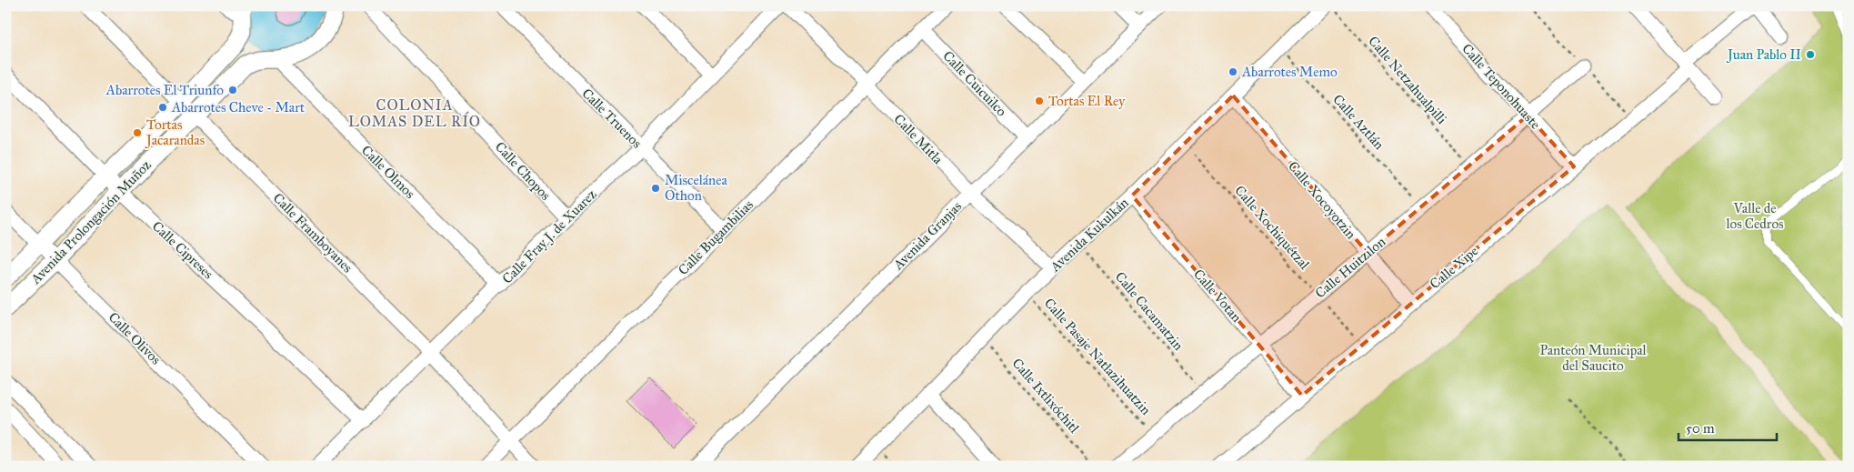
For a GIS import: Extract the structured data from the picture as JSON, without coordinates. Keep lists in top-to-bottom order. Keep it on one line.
{"streets":{"street":["Calle Cuicuilco","Calle Teponohuaste","Calle Truenos","Calle Mitla","Calle Chopos","Calle Olmos","Calle Xocoyotzin","Avenida Prolongación Muñoz","Calle Framboyanes","Avenida Kukulkán","Avenida Granjas","Calle Fray J. de Xuarez","Calle Bugambilias","Calle Cipreses","Calle Huitzilon","Calle Xipe","Calle Votan","Calle Olivos"],"path":["Calle Netzahualpilli","Calle Aztlán","Calle Xochiquétzal","Calle Cacamatzin","Calle Pasaje Natlazihuatzin","Calle Ixtlixóchitl"]},"crossings":[["Calle Netzahualpilli","Calle Huitzilon"],["Calle Cuicuilco","Avenida Granjas"],["Calle Cuicuilco","Calle Bugambilias"],["Calle Teponohuaste","Calle Huitzilon"],["Calle Teponohuaste","Calle Xipe"],["Calle Truenos","Calle Fray J. de Xuarez"],["Calle Truenos","Calle Bugambilias"],["Calle Aztlán","Avenida Kukulkán"],["Calle Aztlán","Calle Huitzilon"],["Calle Mitla","Avenida Kukulkán"],["Calle Mitla","Avenida Granjas"],["Calle Mitla","Calle Bugambilias"],["Calle Chopos","Calle Fray J. de Xuarez"],["Calle Olmos","Calle Fray J. de Xuarez"],["Calle Xocoyotzin","Avenida Kukulkán"],["Calle Xocoyotzin","Calle Huitzilon"],["Calle Xocoyotzin","Calle Xipe"],["Avenida Prolongación Muñoz","Calle Framboyanes"],["Avenida Prolongación Muñoz","Calle Cipreses"],["Avenida Prolongación Muñoz","Calle Olivos"],["Calle Xochiquétzal","Avenida Kukulkán"],["Calle Xochiquétzal","Calle Huitzilon"],["Calle Xochiquétzal","Calle Xipe"],["Calle Framboyanes","Calle Fray J. de Xuarez"],["Calle Framboyanes","Calle Bugambilias"],["Avenida Kukulkán","Calle Votan"],["Avenida Kukulkán","Calle Cacamatzin"],["Avenida Kukulkán","Calle Pasaje Natlazihuatzin"],["Avenida Kukulkán","Calle Ixtlixóchitl"],["Calle Fray J. de Xuarez","Calle Cipreses"],["Calle Huitzilon","Calle Votan"],["Calle Huitzilon","Calle Cacamatzin"],["Calle Huitzilon","Calle Pasaje Natlazihuatzin"],["Calle Xipe","Calle Votan"]],"districts":["COLONIA LOMAS DEL RÍO"],"parks":["Valle de los Cedros","Panteón Municipal del Saucito"],"places":["Juan Pablo II","Abarrotes Memo","Abarrotes El Triunfo","Tortas El Rey","Abarrotes Cheve - Mart","Tortas Jacarandas","Miscelánea Othon"],"scale_bar":"50 m"}
